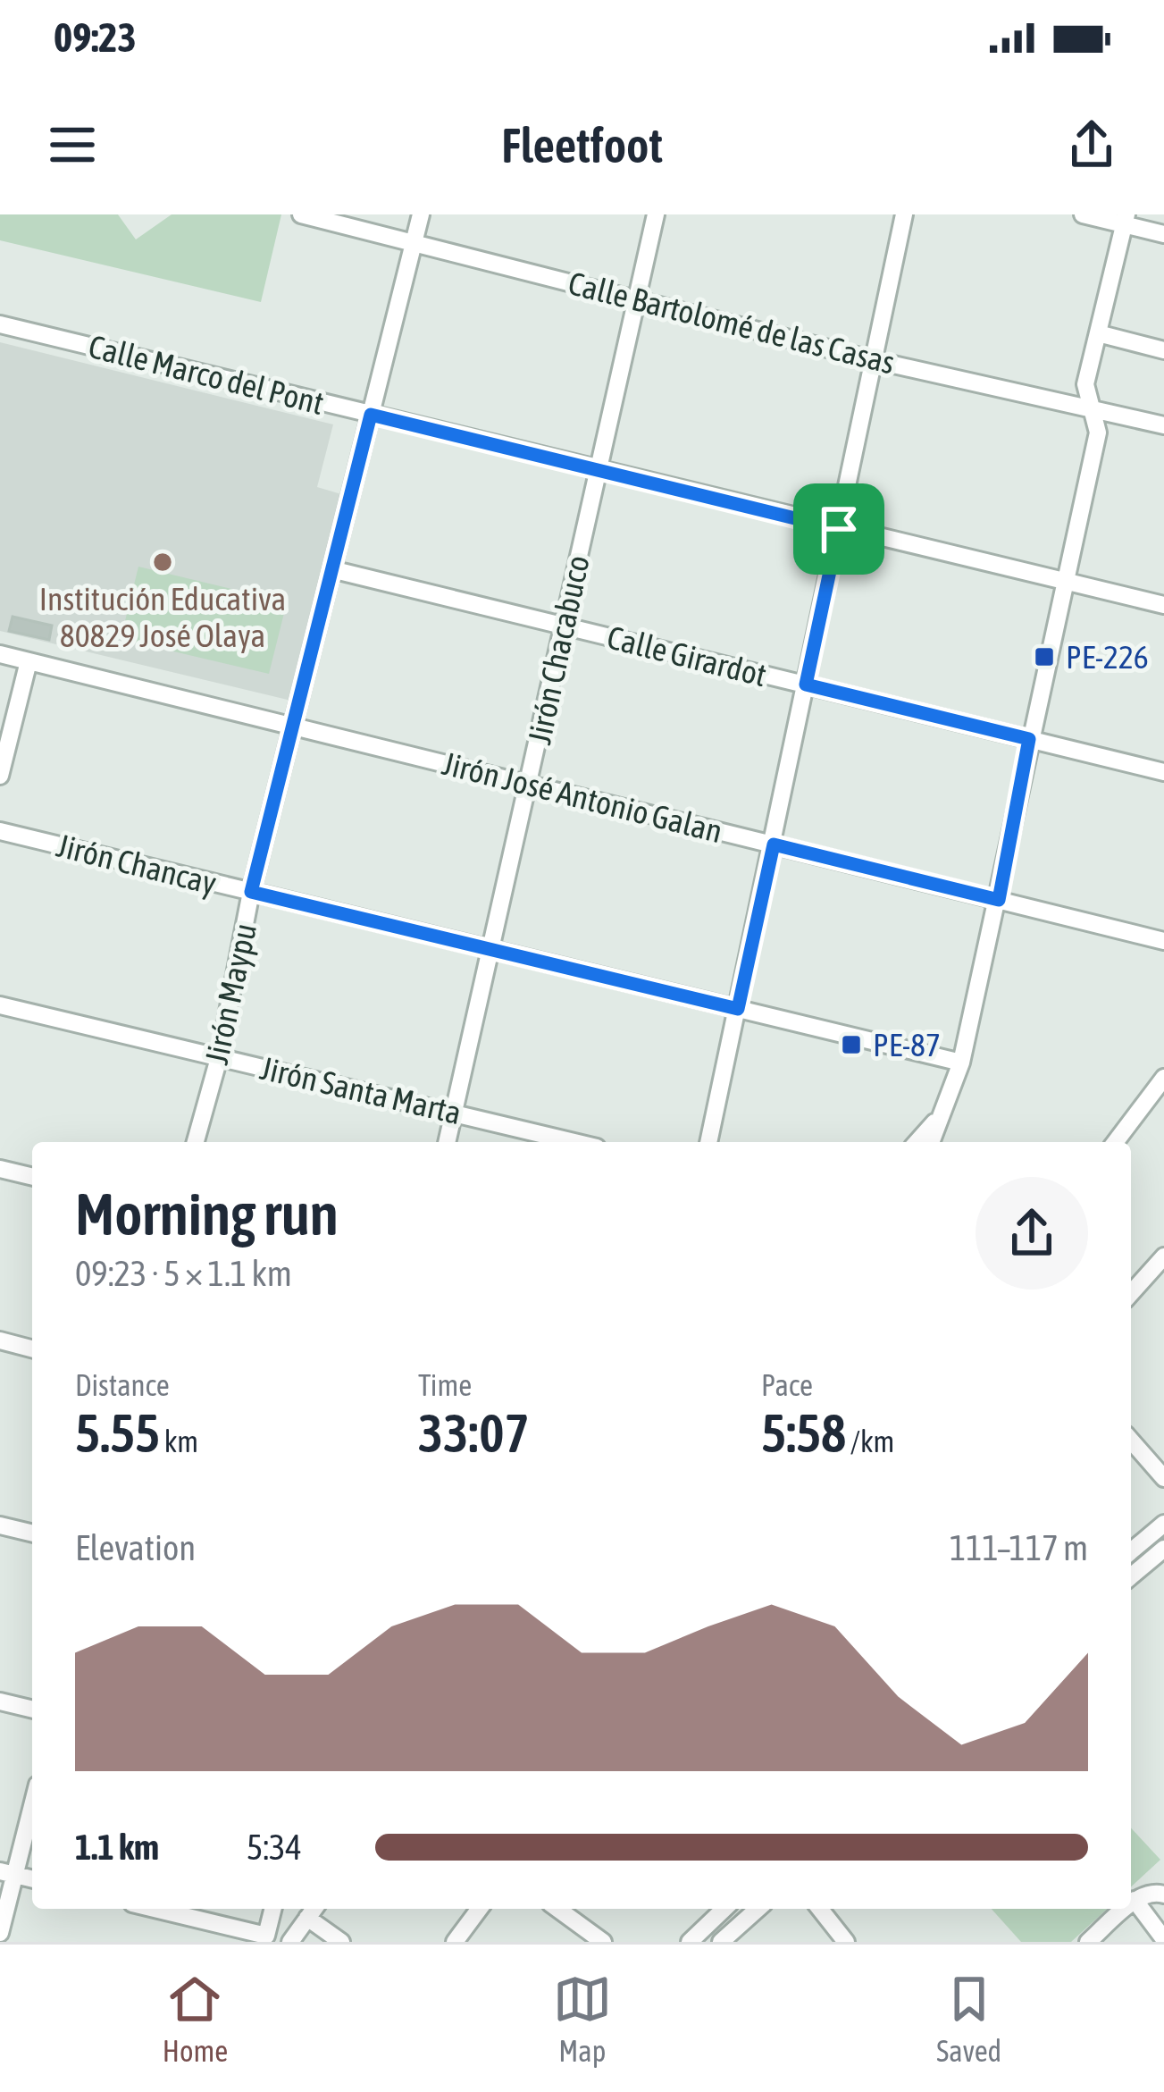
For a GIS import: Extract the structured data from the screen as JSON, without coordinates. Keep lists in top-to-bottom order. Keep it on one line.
{"streets":{"street":["Calle Bartolomé de las Casas","Calle Marco del Pont","Jirón Chacabuco","Calle Girardot","Jirón José Antonio Galan","Jirón Chancay","Jirón Maypu","Jirón Santa Marta"]},"crossings":[["Calle Bartolomé de las Casas","Jirón Chacabuco"],["Calle Bartolomé de las Casas","Jirón Maypu"],["Calle Marco del Pont","Jirón Chacabuco"],["Calle Marco del Pont","Jirón Maypu"],["Jirón Chacabuco","Calle Girardot"],["Jirón Chacabuco","Jirón José Antonio Galan"],["Jirón Chacabuco","Jirón Chancay"],["Jirón Chacabuco","Jirón Santa Marta"],["Calle Girardot","Jirón Maypu"],["Jirón José Antonio Galan","Jirón Maypu"],["Jirón Chancay","Jirón Maypu"],["Jirón Maypu","Jirón Santa Marta"]],"places":{"other":["Institución Educativa 80829 José Olaya"],"transit":["PE-226","PE-87"]},"page":{"status":"09:23","header":"Fleetfoot","heading":["Morning run","09:23 · 5 × 1.1 km"],"stats":[["Distance","5.55 km"],["Time","33:07"],["Pace","5:58 /km"]],"chart":["Elevation","111–117 m"],"list":[{"name":"1.1 km","note":"5:34"}],"tabs":["Home","Map","Saved"]}}
